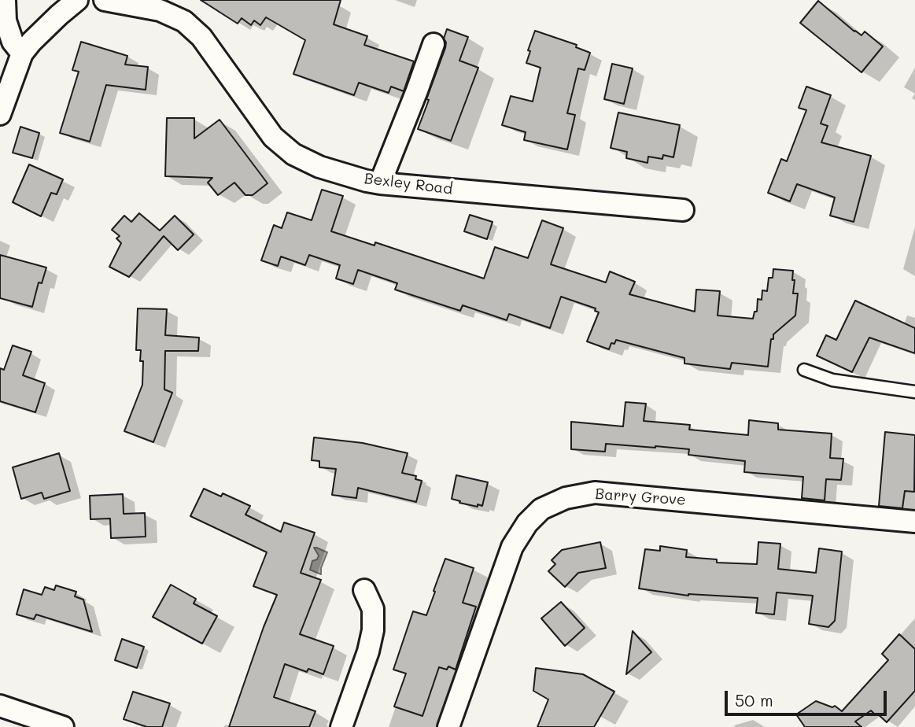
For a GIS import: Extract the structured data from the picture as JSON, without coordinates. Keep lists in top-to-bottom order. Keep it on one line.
{"streets":{"street":["Bexley Road","Barry Grove"]},"scale_bar":"50 m"}
